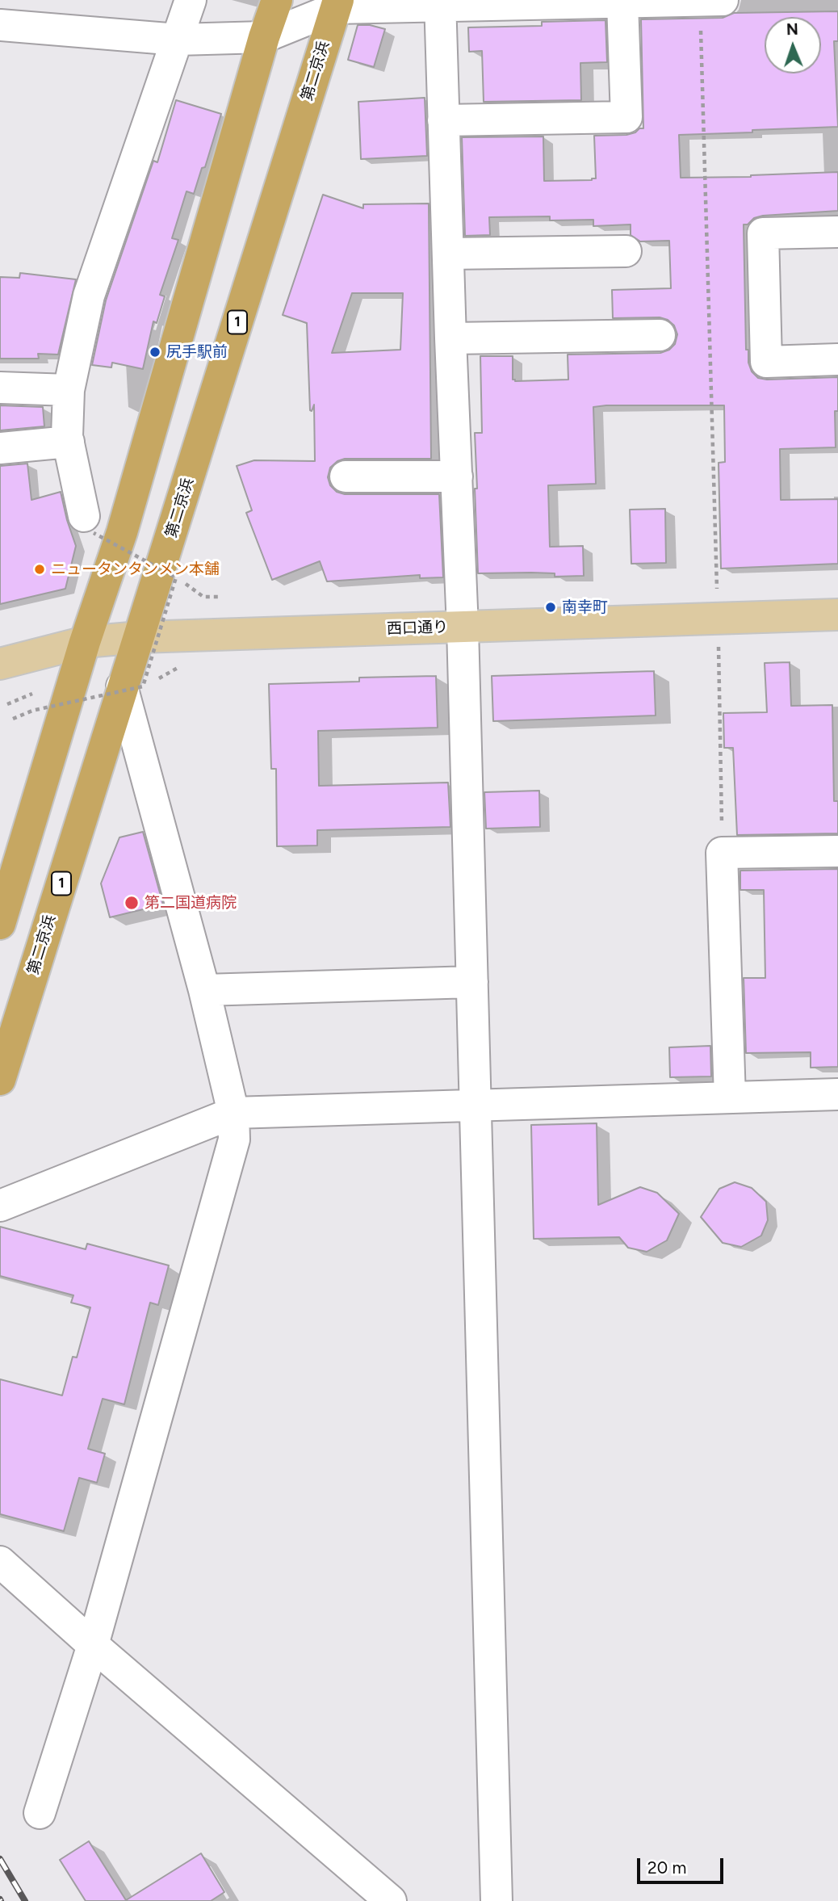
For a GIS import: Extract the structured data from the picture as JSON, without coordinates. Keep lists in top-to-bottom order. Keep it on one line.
{"streets":{"highway":["第二京浜","1"],"main road":["西口通り"]},"crossings":[["第二京浜","西口通り"]],"places":["尻手駅前","ニュータンタンメン本舗","南幸町","第二国道病院"],"scale_bar":"20 m","north":"top"}
